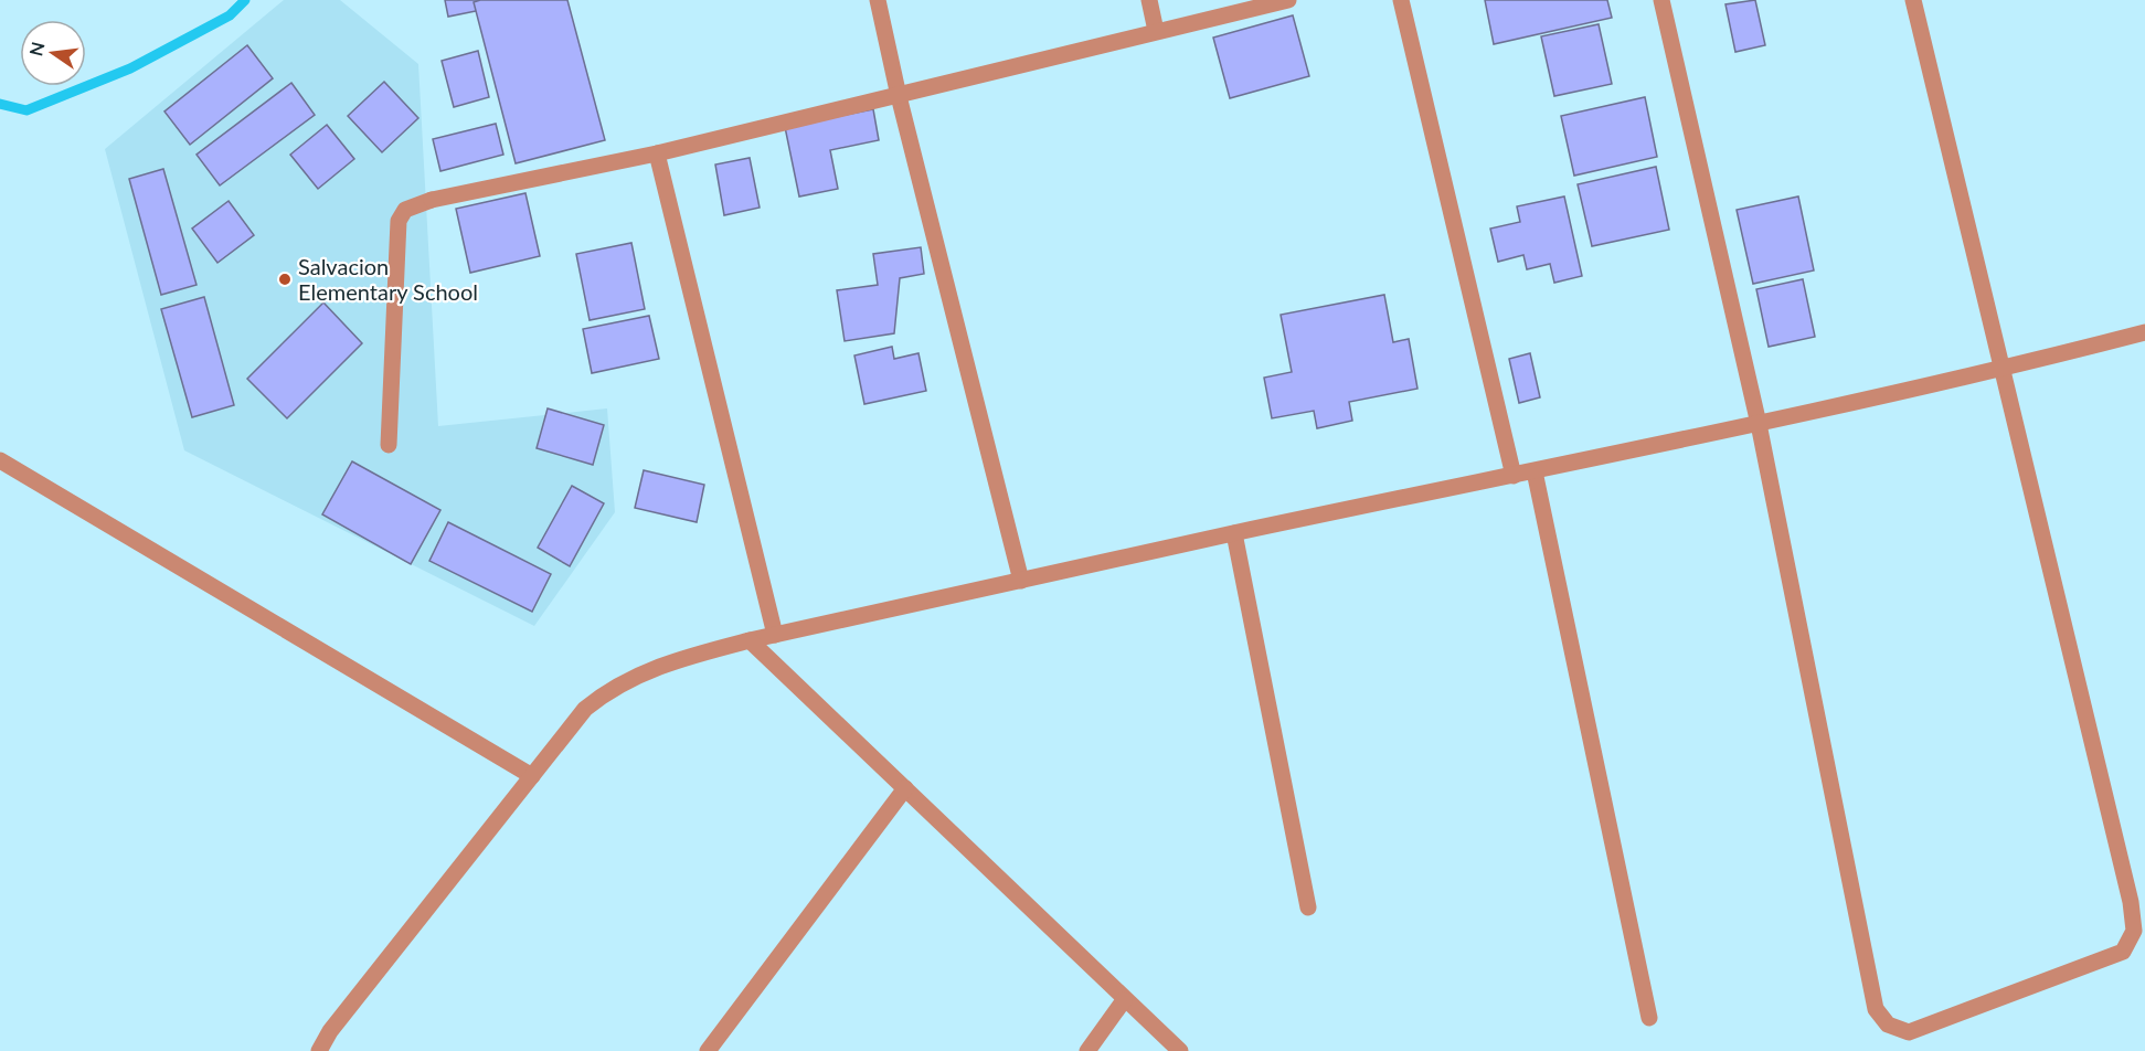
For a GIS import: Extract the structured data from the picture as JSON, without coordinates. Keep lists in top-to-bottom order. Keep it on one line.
{"places":["Salvacion Elementary School"],"north":"left"}
